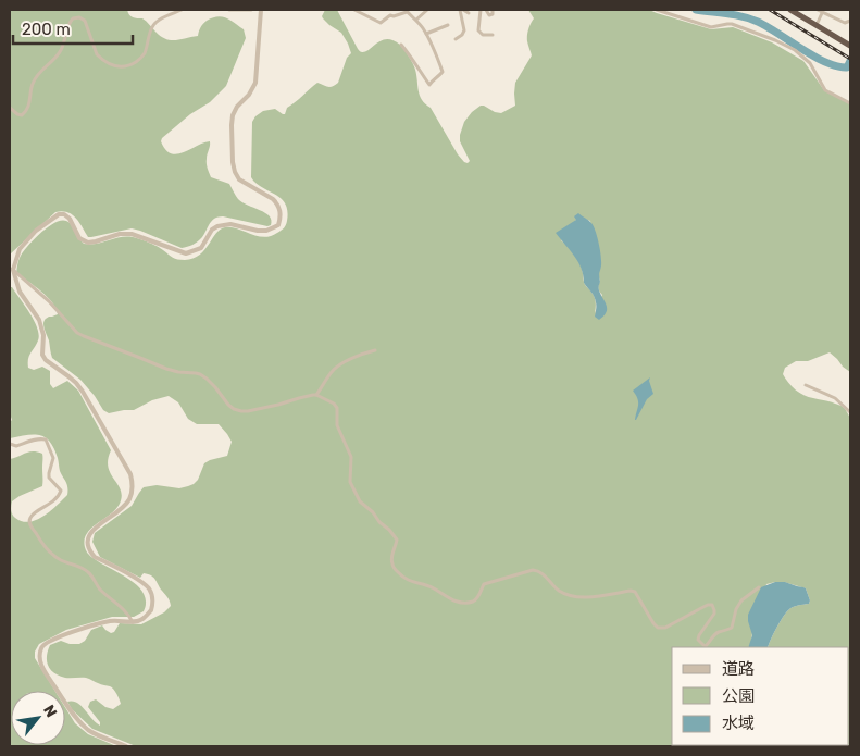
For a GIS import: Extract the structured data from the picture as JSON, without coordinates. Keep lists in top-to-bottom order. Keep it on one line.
{"legend":["道路","公園","水域"],"scale_bar":"200 m","north":"top right"}
